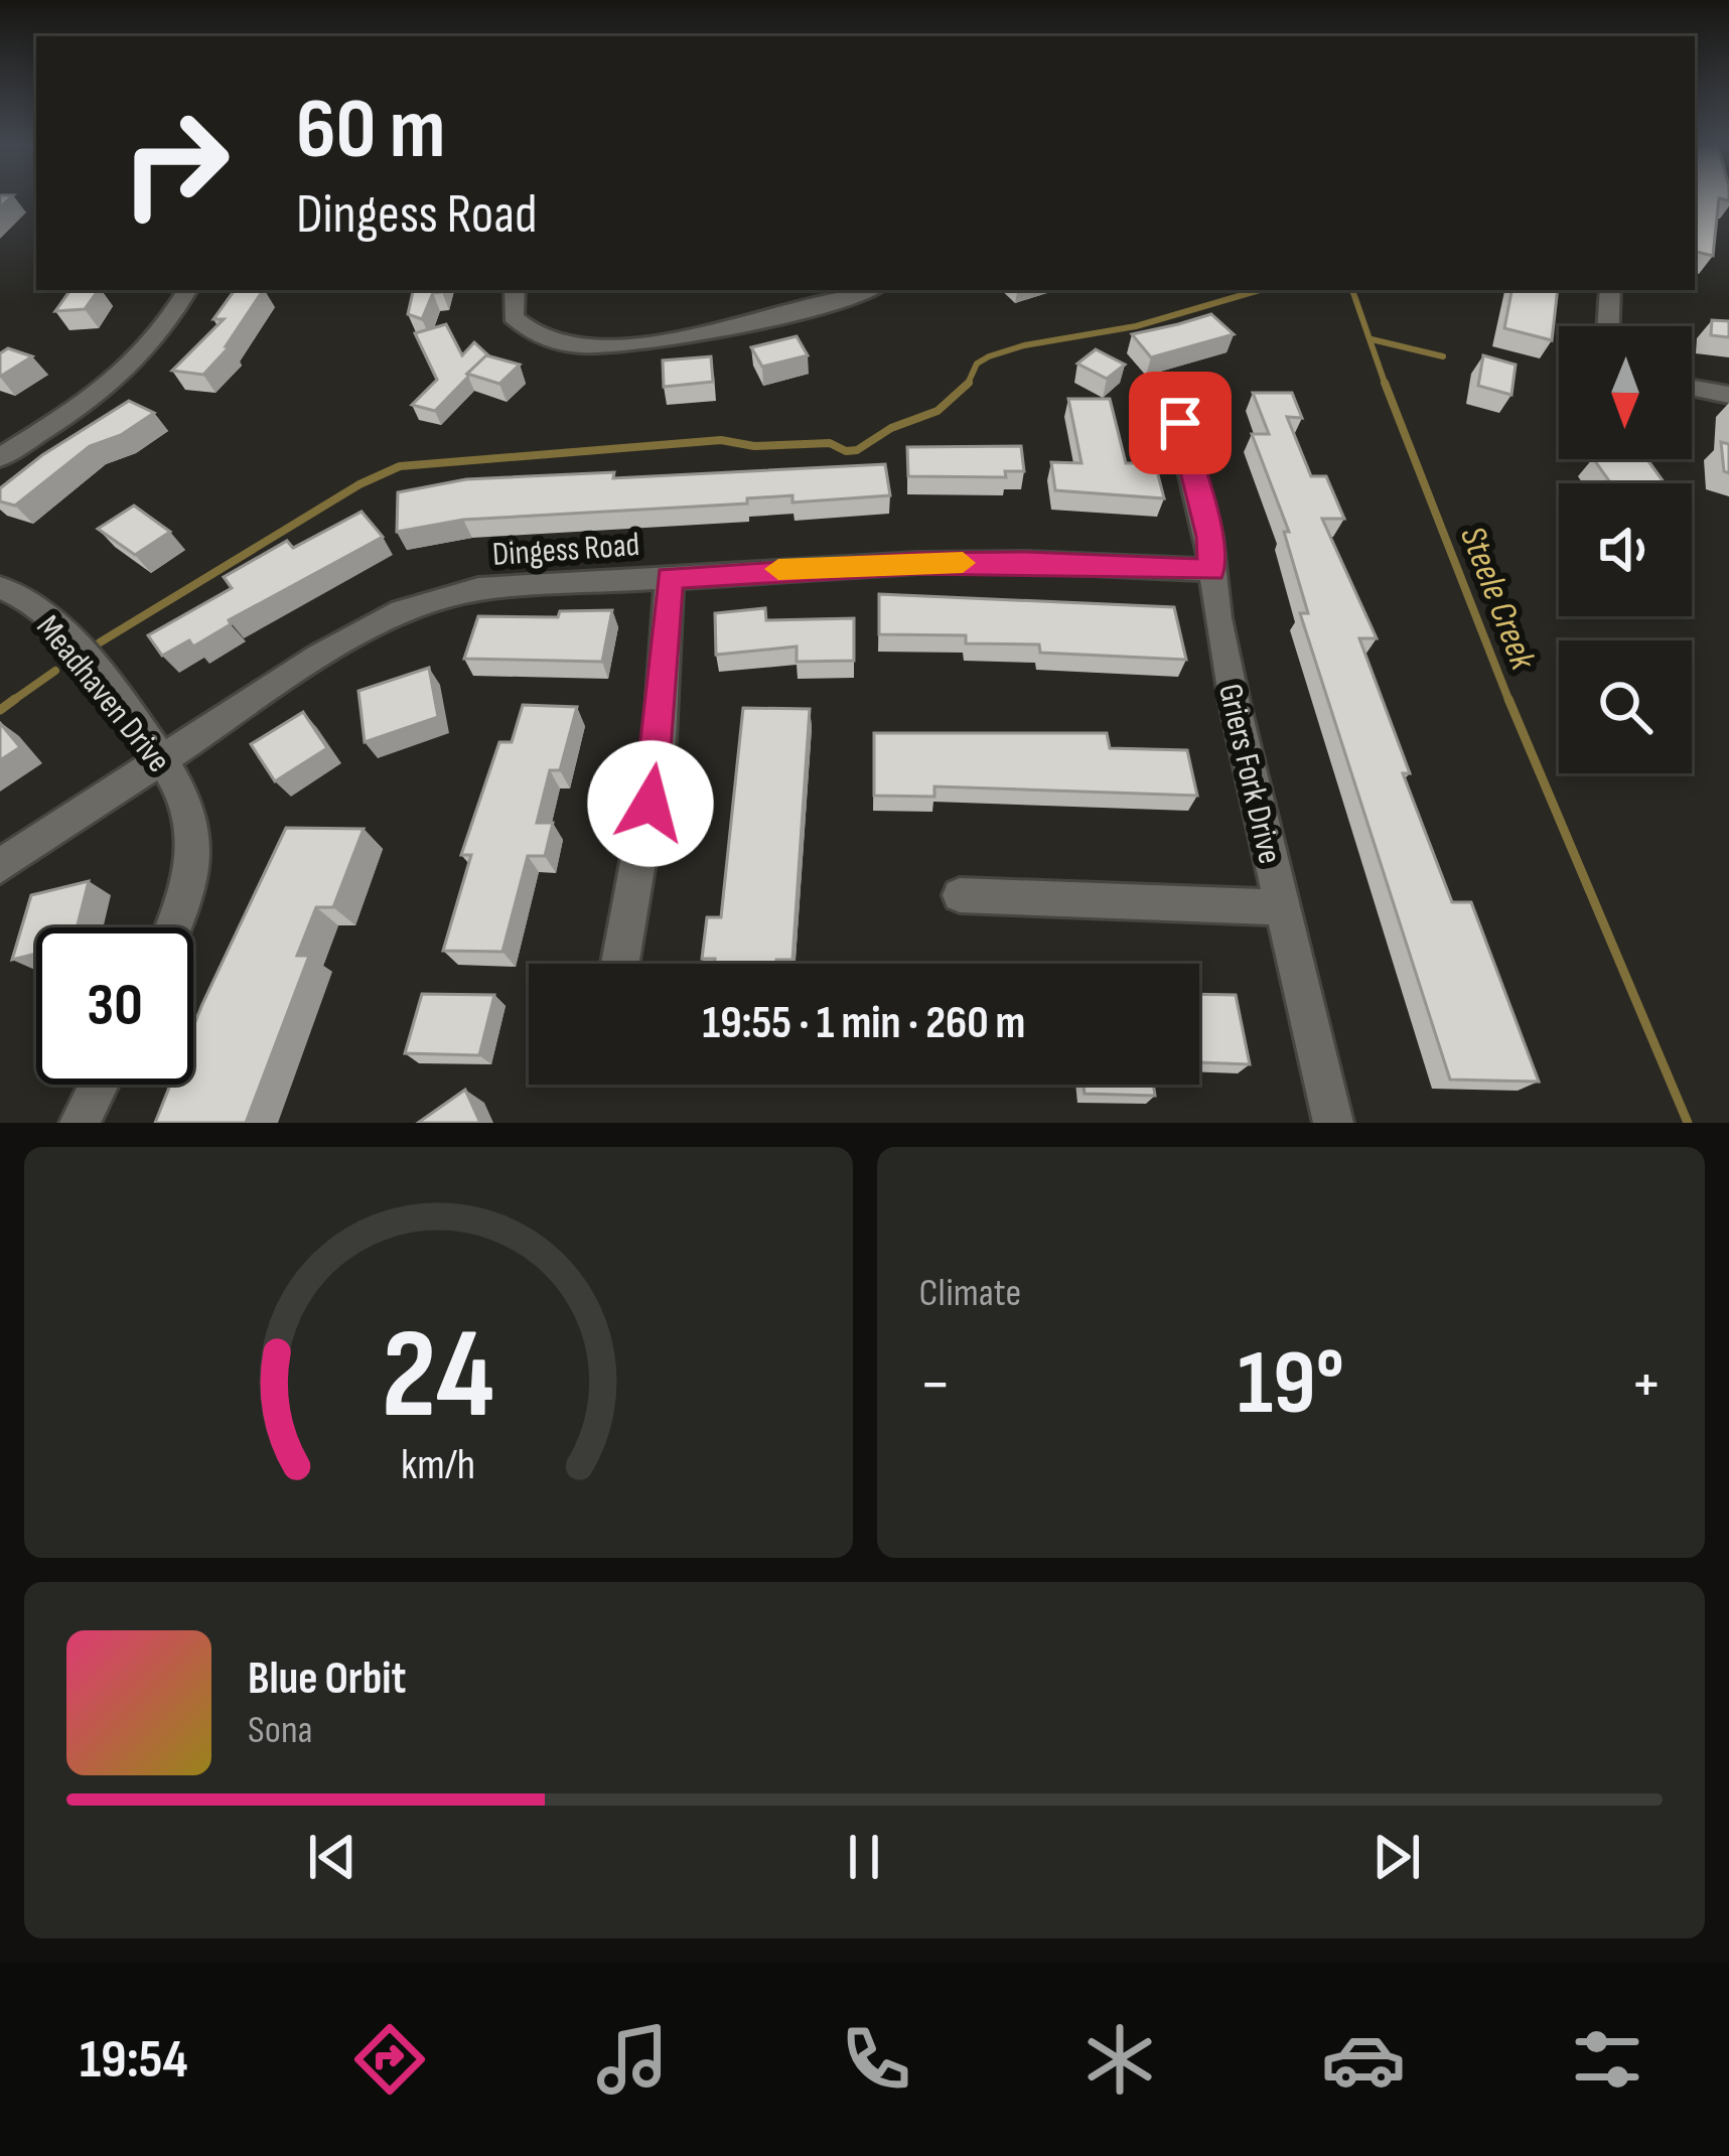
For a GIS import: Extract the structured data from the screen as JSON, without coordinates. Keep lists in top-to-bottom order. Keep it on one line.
{"streets":{"street":["Dingess Road","Meadhaven Drive","Griers Fork Drive"]},"crossings":[["Dingess Road","Meadhaven Drive"],["Dingess Road","Griers Fork Drive"]],"water":["Steele Creek"],"north":"bottom","page":{"turn":["60 m","Dingess Road"],"limit":"30","trip":"19:55 · 1 min · 260 m","tile":"Climate","heat":["−","19°","+"],"song":["Blue Orbit","Sona"],"tabs":"19:54","gauge":["24","km/h"]}}
